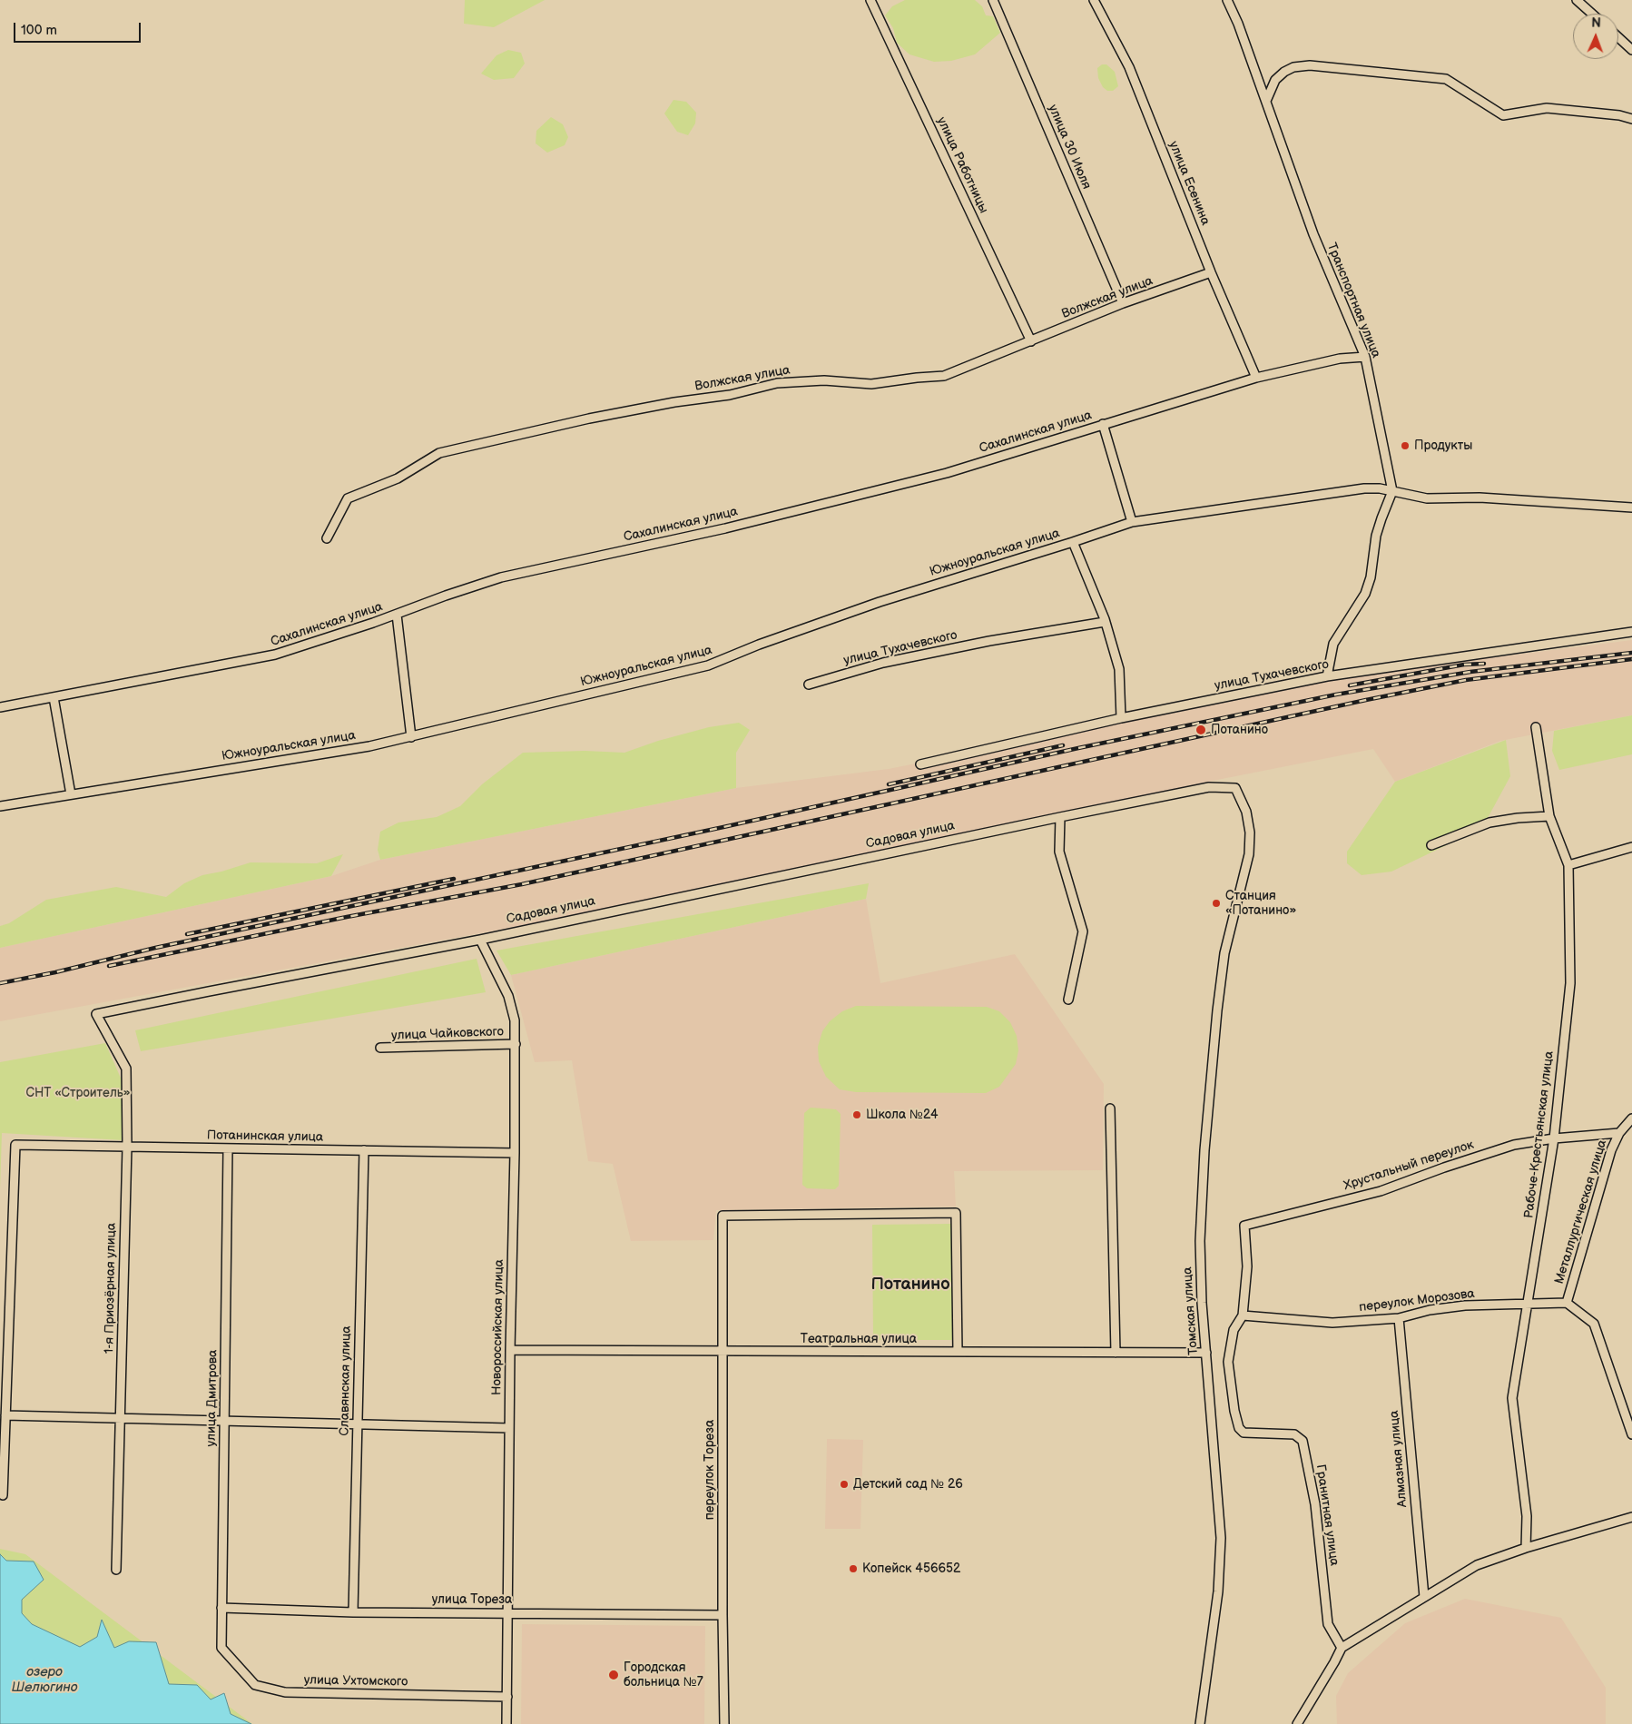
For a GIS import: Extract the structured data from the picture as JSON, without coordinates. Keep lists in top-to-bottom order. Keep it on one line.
{"streets":{"street":["улица 30 Июля","улица Работницы","улица Есенина","Волжская улица","Транспортная улица","Сахалинская улица","Южноуральская улица","улица Тухачевского","Садовая улица","улица Чайковского","Рабоче-Крестьянская улица","Потанинская улица","Хрустальный переулок","Металлургическая улица","1-я Приозёрная улица","переулок Морозова","Томская улица","Новороссийская улица","Театральная улица","Славянская улица","улица Дмитрова","Алмазная улица","переулок Тореза","Гранитная улица","улица Тореза","улица Ухтомского"]},"crossings":[["улица 30 Июля","Волжская улица"],["улица Работницы","Волжская улица"],["улица Есенина","Волжская улица"],["улица Есенина","Сахалинская улица"],["Транспортная улица","Сахалинская улица"],["Транспортная улица","Южноуральская улица"],["Садовая улица","1-я Приозёрная улица"],["Садовая улица","Томская улица"],["Садовая улица","Новороссийская улица"],["улица Чайковского","Новороссийская улица"],["Рабоче-Крестьянская улица","Хрустальный переулок"],["Рабоче-Крестьянская улица","переулок Морозова"],["Потанинская улица","1-я Приозёрная улица"],["Потанинская улица","Новороссийская улица"],["Потанинская улица","Славянская улица"],["Потанинская улица","улица Дмитрова"],["Хрустальный переулок","Металлургическая улица"],["Хрустальный переулок","Гранитная улица"],["Металлургическая улица","переулок Морозова"],["переулок Морозова","Алмазная улица"],["переулок Морозова","Гранитная улица"],["Томская улица","Театральная улица"],["Новороссийская улица","Театральная улица"],["Новороссийская улица","улица Тореза"],["Новороссийская улица","улица Ухтомского"],["Театральная улица","переулок Тореза"],["Славянская улица","улица Тореза"],["улица Дмитрова","улица Тореза"],["улица Дмитрова","улица Ухтомского"],["переулок Тореза","улица Тореза"]],"districts":["Потанино"],"water":["озеро Шелюгино"],"parks":["СНТ «Строитель»"],"places":["Продукты","Потанино","Станция «Потанино»","Школа №24","Детский сад № 26","Копейск 456652","Городская больница №7"],"scale_bar":"100 m","north":"top"}
